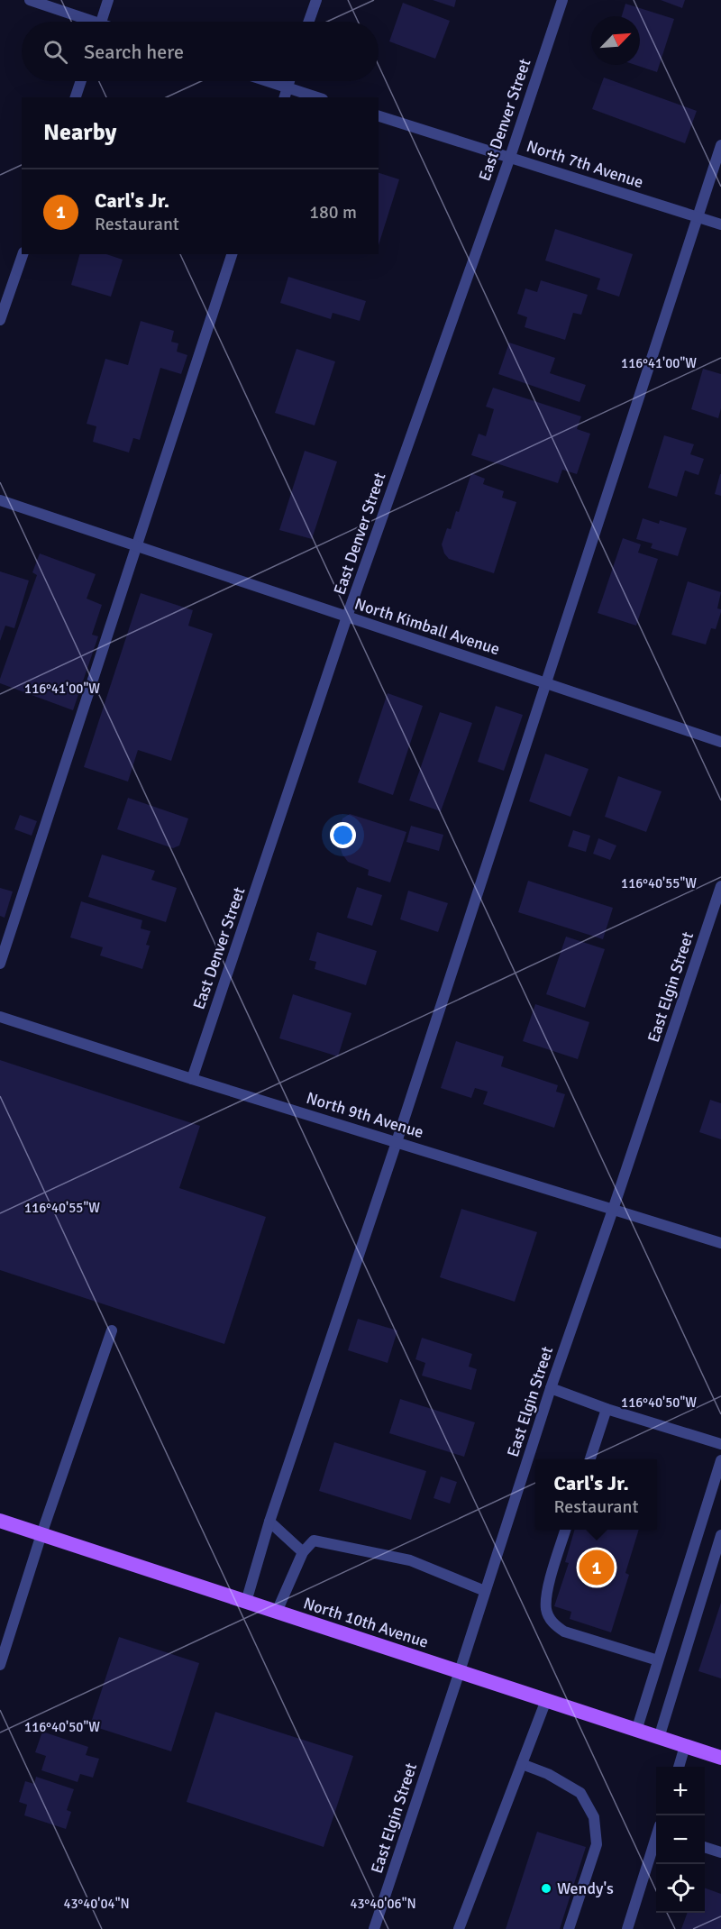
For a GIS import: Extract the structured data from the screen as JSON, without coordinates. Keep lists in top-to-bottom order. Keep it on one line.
{"streets":{"main road":["North 10th Avenue"],"street":["East Denver Street","North 7th Avenue","North Kimball Avenue","East Elgin Street","North 9th Avenue"]},"crossings":[["East Denver Street","North 7th Avenue"],["East Denver Street","North Kimball Avenue"],["East Denver Street","North 9th Avenue"],["East Elgin Street","North 9th Avenue"],["East Elgin Street","North 10th Avenue"]],"places":["Wendy's"],"north":"top right","page":{"search":"Search here","heading":"Nearby","list":[{"mark":"1","name":"Carl's Jr.","note":"Restaurant","value":"180 m"}],"popup":["Carl's Jr.","Restaurant"],"pins":"1","map_buttons":["+","−"]},"coordinates":["116°41'00\"W","116°40'55\"W","116°40'50\"W","43°40'04\"N","43°40'06\"N"]}
